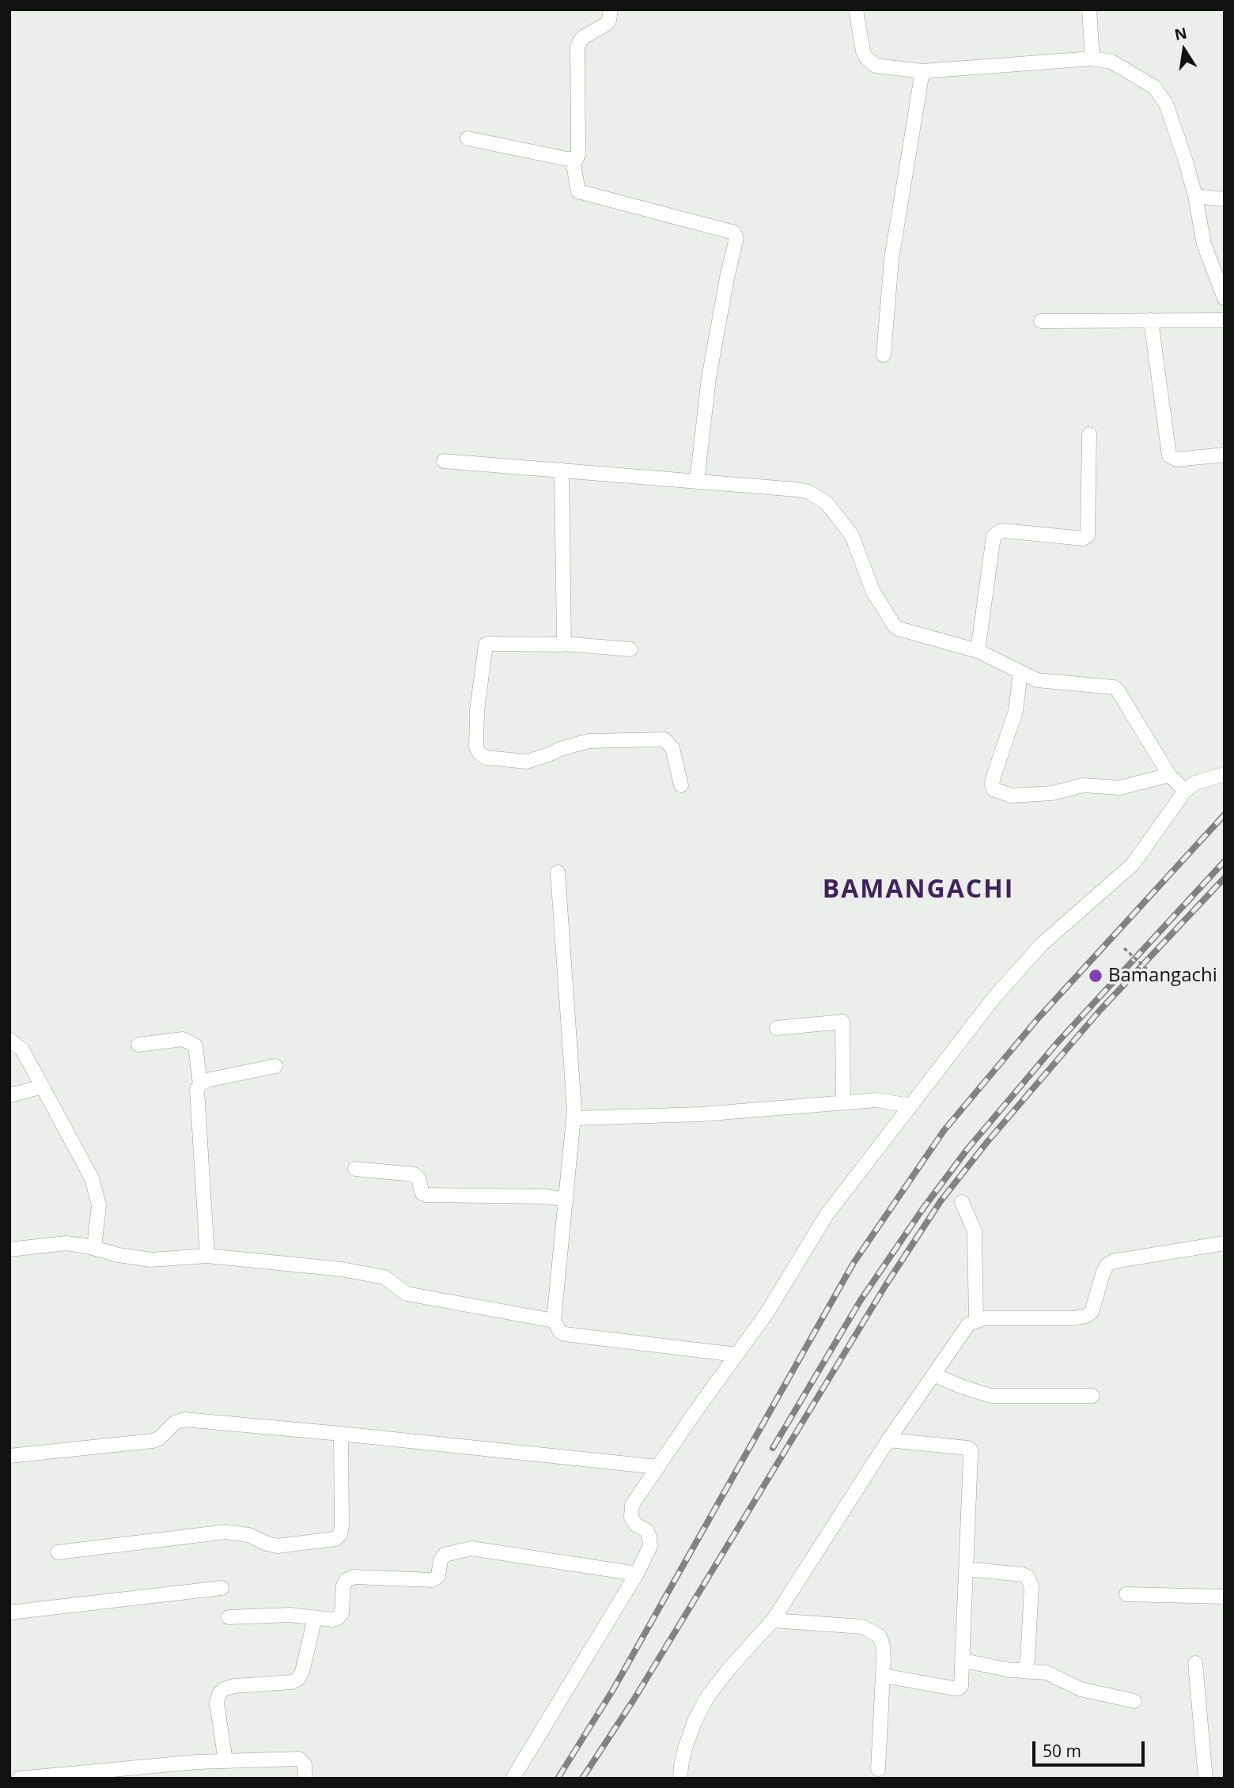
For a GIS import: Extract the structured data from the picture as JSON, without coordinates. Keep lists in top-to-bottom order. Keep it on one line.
{"districts":["BAMANGACHI"],"places":["Bamangachi"],"scale_bar":"50 m","north":"top"}
